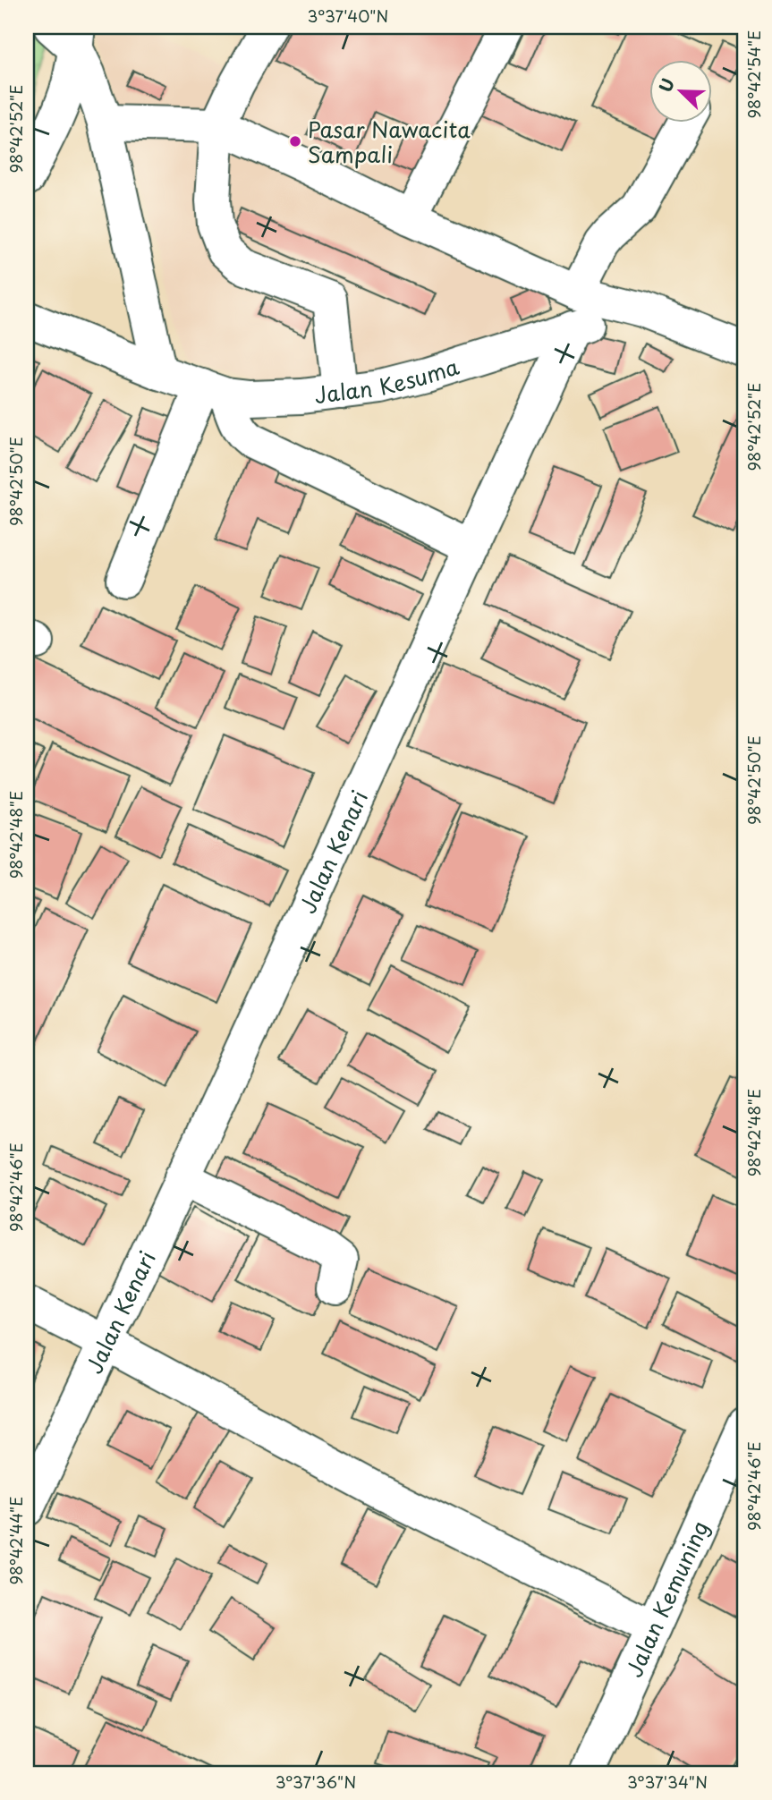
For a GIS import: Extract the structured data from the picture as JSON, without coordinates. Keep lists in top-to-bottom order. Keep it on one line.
{"streets":{"street":["Jalan Kesuma","Jalan Kenari","Jalan Kemuning"]},"crossings":[["Jalan Kesuma","Jalan Kenari"]],"places":["Pasar Nawacita Sampali"],"north":"top left","coordinates":["3°37'40\"N","98°42'54\"E","98°42'52\"E","98°42'50\"E","98°42'48\"E","98°42'46\"E","98°42'44\"E","3°37'36\"N","3°37'34\"N"]}
